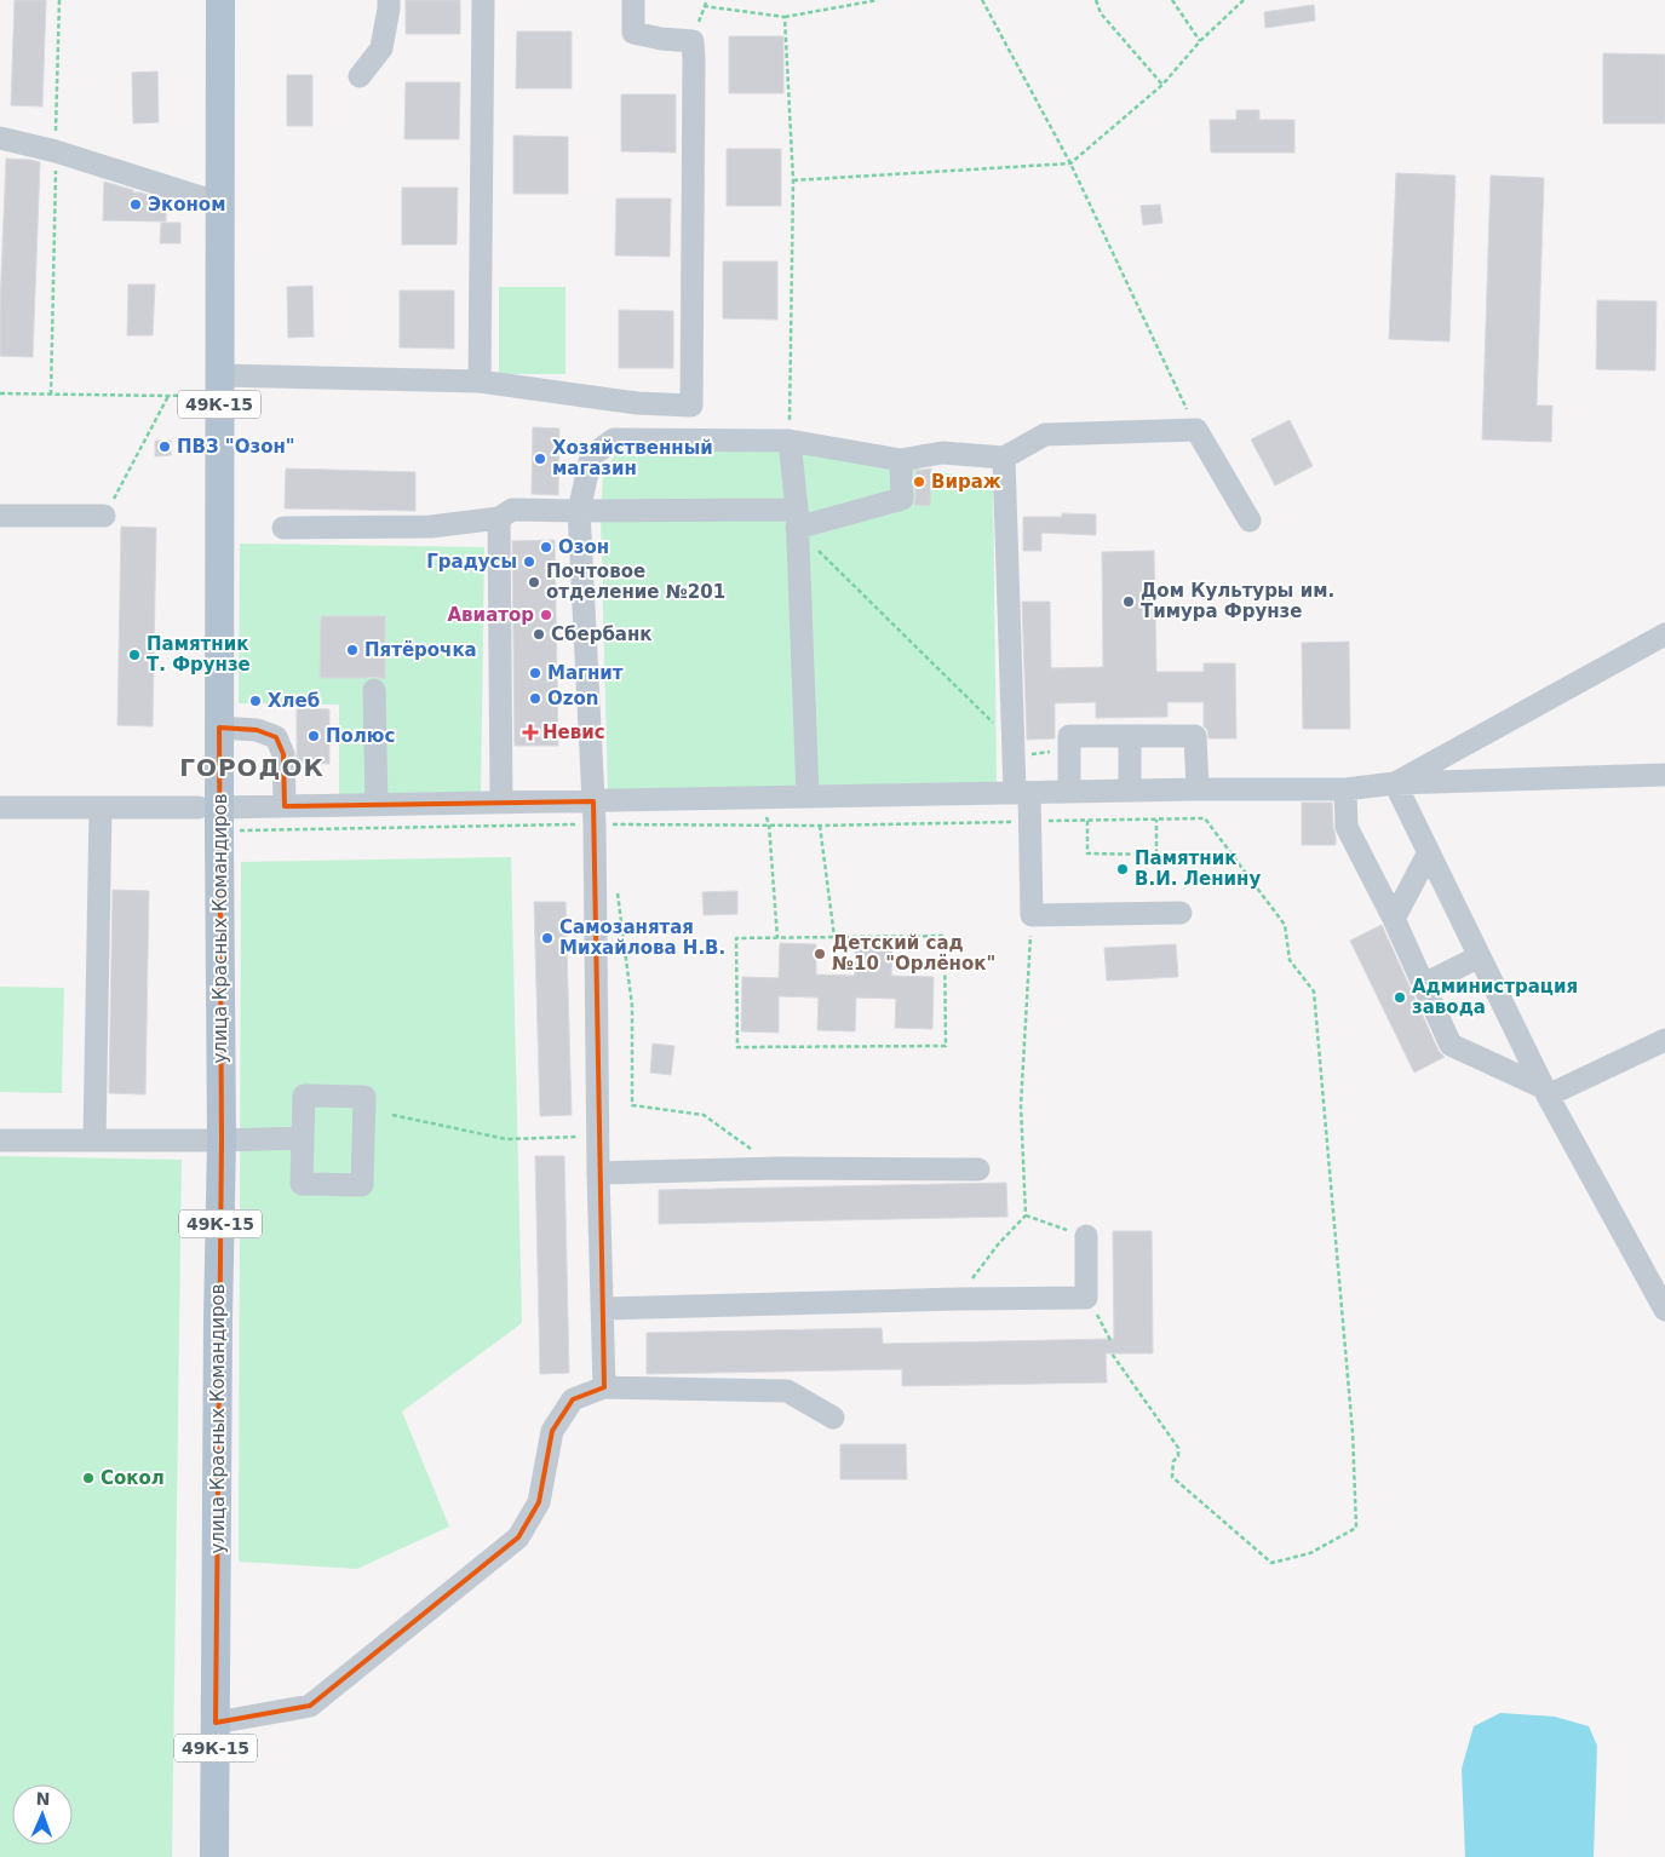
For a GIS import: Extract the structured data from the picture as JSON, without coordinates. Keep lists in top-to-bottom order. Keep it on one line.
{"streets":{"main road":["49К-15","улица Красных Командиров"]},"districts":["ГОРОДОК"],"places":{"other":["Эконом","ПВЗ \"Озон\"","Хозяйственный магазин","Вираж","Озон","Градусы","Почтовое отделение №201","Дом Культуры им. Тимура Фрунзе","Авиатор","Сбербанк","Пятёрочка","Памятник Т. Фрунзе","Магнит","Ozon","Хлеб","Полюс","Памятник В.И. Ленину","Самозанятая Михайлова Н.В.","Детский сад №10 \"Орлёнок\"","Администрация завода","Сокол"],"health":["Невис"]},"north":"top"}
